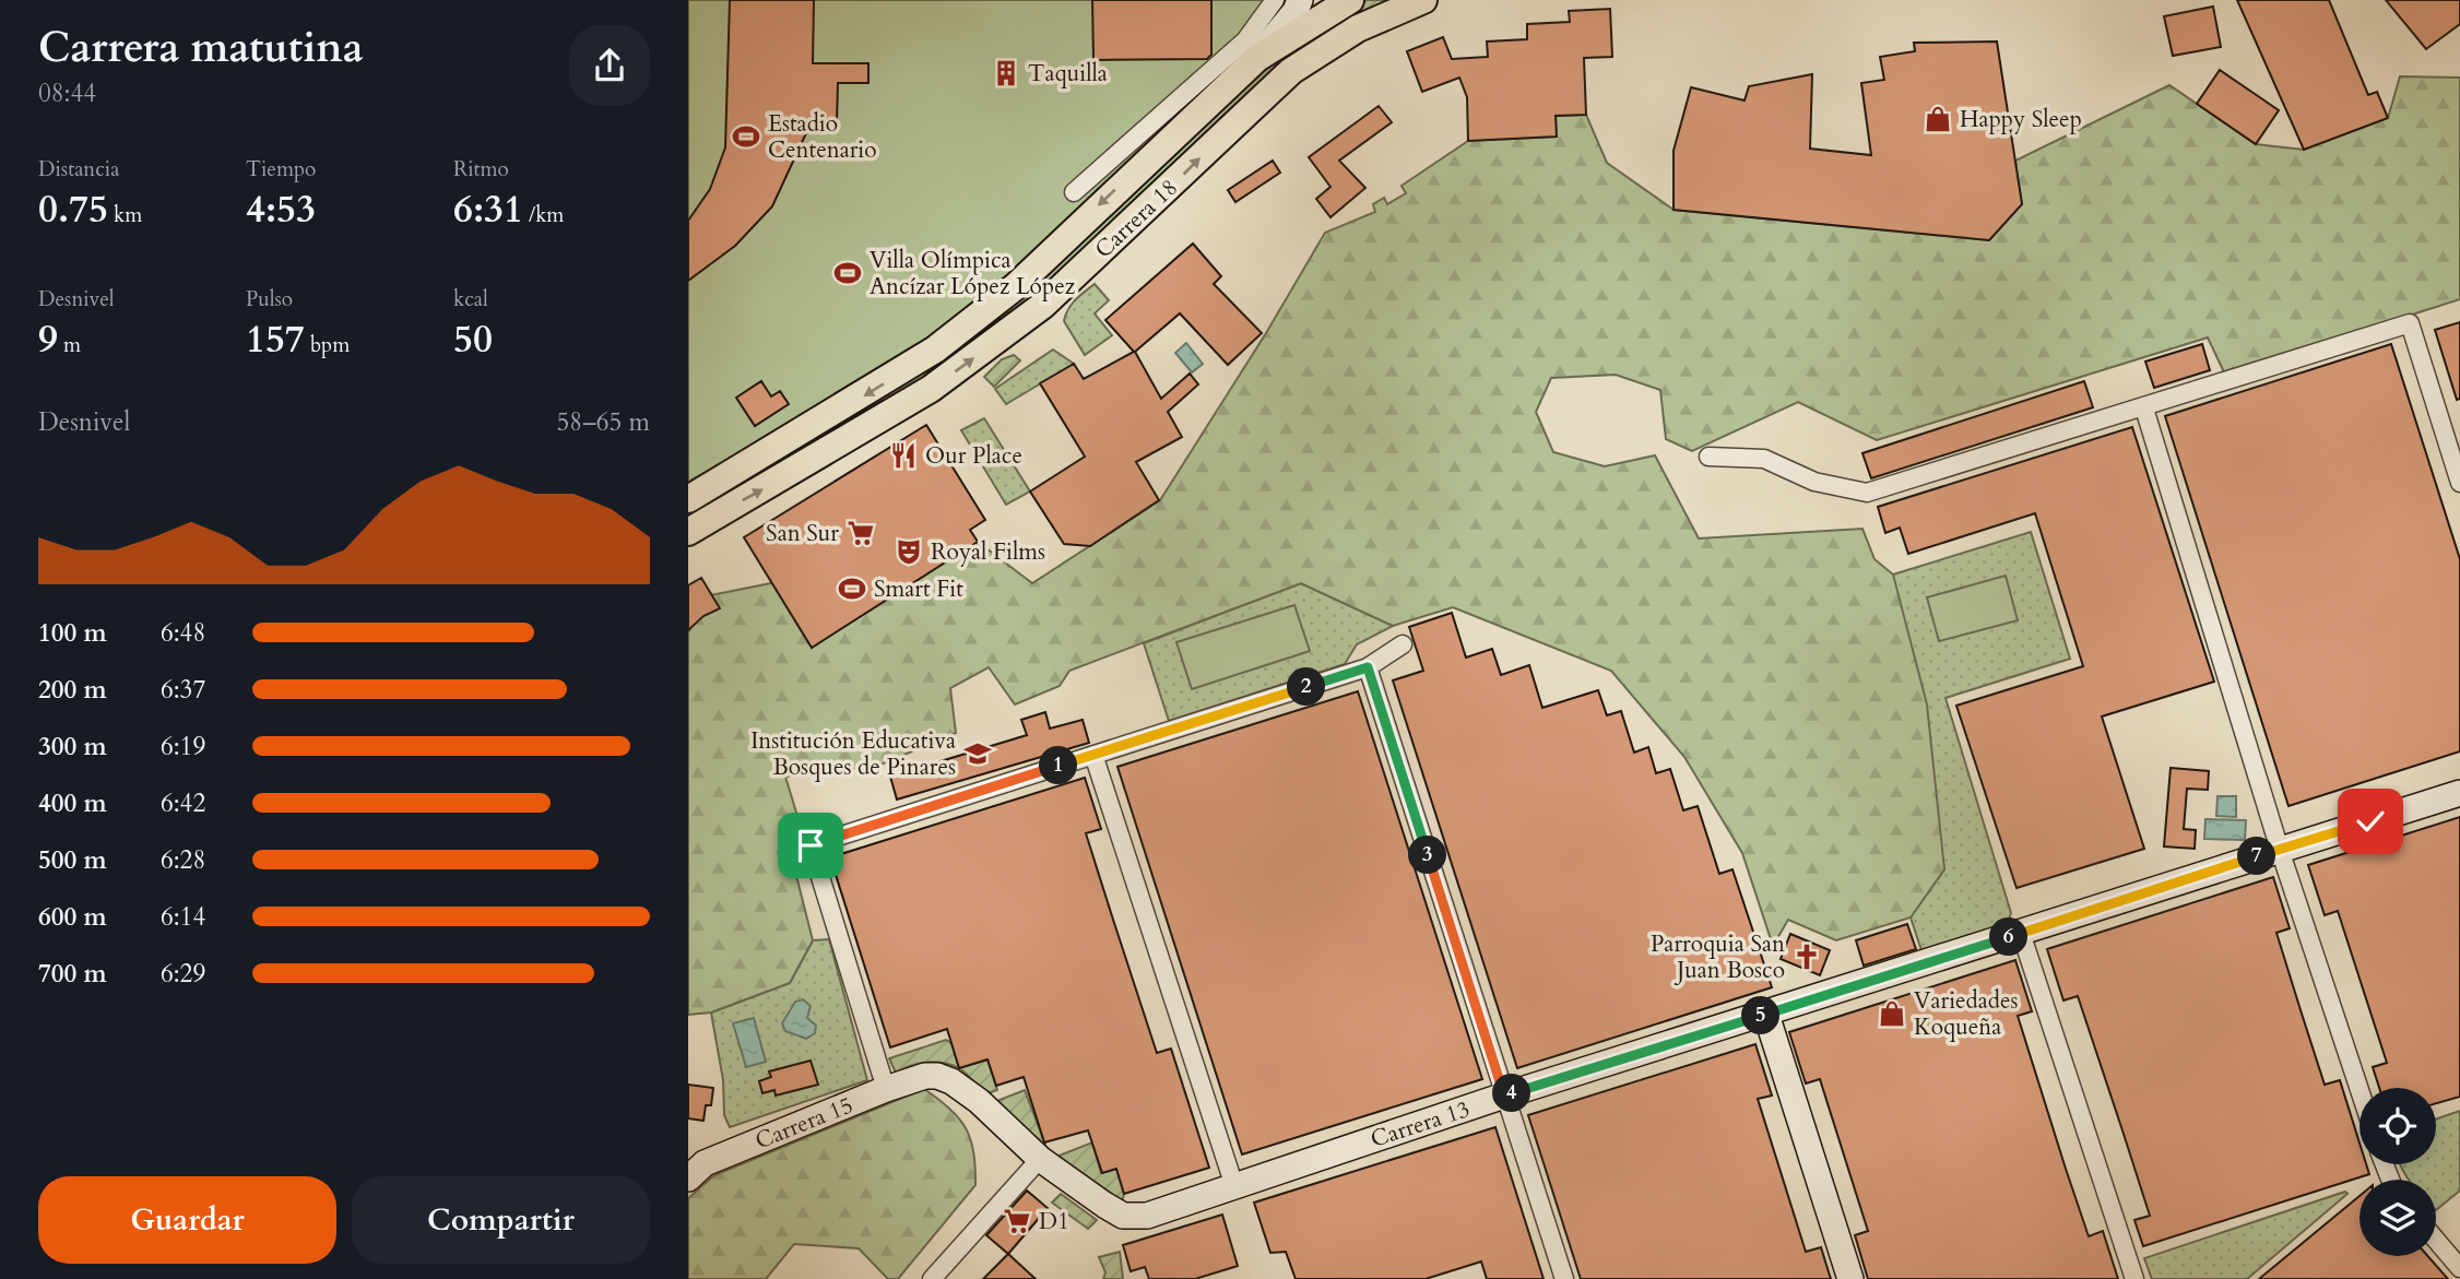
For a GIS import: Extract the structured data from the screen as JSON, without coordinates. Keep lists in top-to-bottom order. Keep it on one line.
{"streets":{"main road":["Carrera 18"],"street":["Carrera 15","Carrera 13"]},"crossings":[["Carrera 15","Carrera 13"]],"places":{"building":["Taquilla"],"shop":["Happy Sleep","Variedades Koqueña"],"sports":["Estadio Centenario","Villa Olímpica Ancízar López López","Smart Fit"],"restaurant":["Our Place"],"supermarket":["San Sur","D1"],"theatre":["Royal Films"],"school or university":["Institución Educativa Bosques de Pinares"],"church":["Parroquia San Juan Bosco"]},"page":{"heading":["Carrera matutina","08:44"],"stats":[["Distancia","0.75 km"],["Tiempo","4:53"],["Ritmo","6:31 /km"],["Desnivel","9 m"],["Pulso","157 bpm"],["kcal","50"]],"chart":["Desnivel","58–65 m"],"list":[{"name":"100 m","note":"6:48"},{"name":"200 m","note":"6:37"},{"name":"300 m","note":"6:19"},{"name":"400 m","note":"6:42"},{"name":"500 m","note":"6:28"},{"name":"600 m","note":"6:14"},{"name":"700 m","note":"6:29"}],"pins":["2","1","3","7","6","5","4"],"buttons":["Guardar","Compartir"]}}
